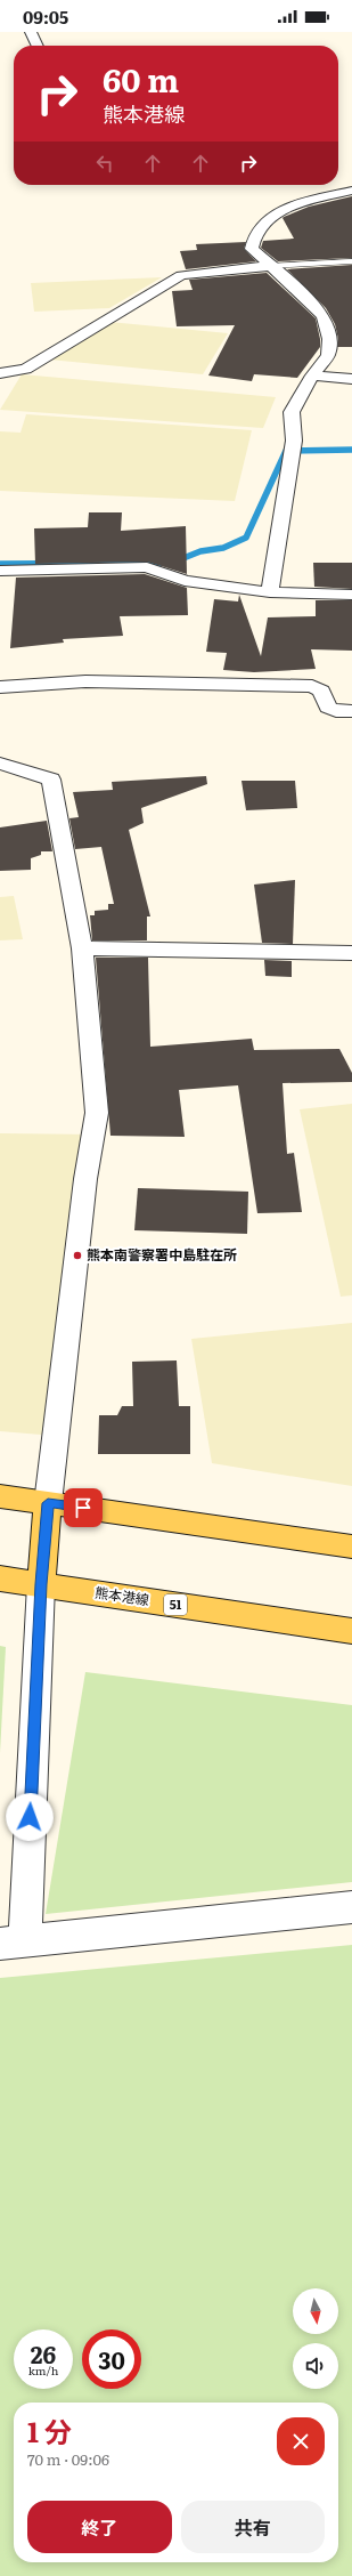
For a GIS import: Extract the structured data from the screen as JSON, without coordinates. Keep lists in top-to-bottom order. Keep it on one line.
{"streets":{"main road":["熊本港線","51"]},"places":["熊本南警察署中島駐在所"],"north":"bottom","page":{"status":"09:05","turn":["60 m","熊本港線"],"speed":"26 km/h","limit":"30","heading":["1 分","70 m · 09:06"],"buttons":["終了","共有"]}}
